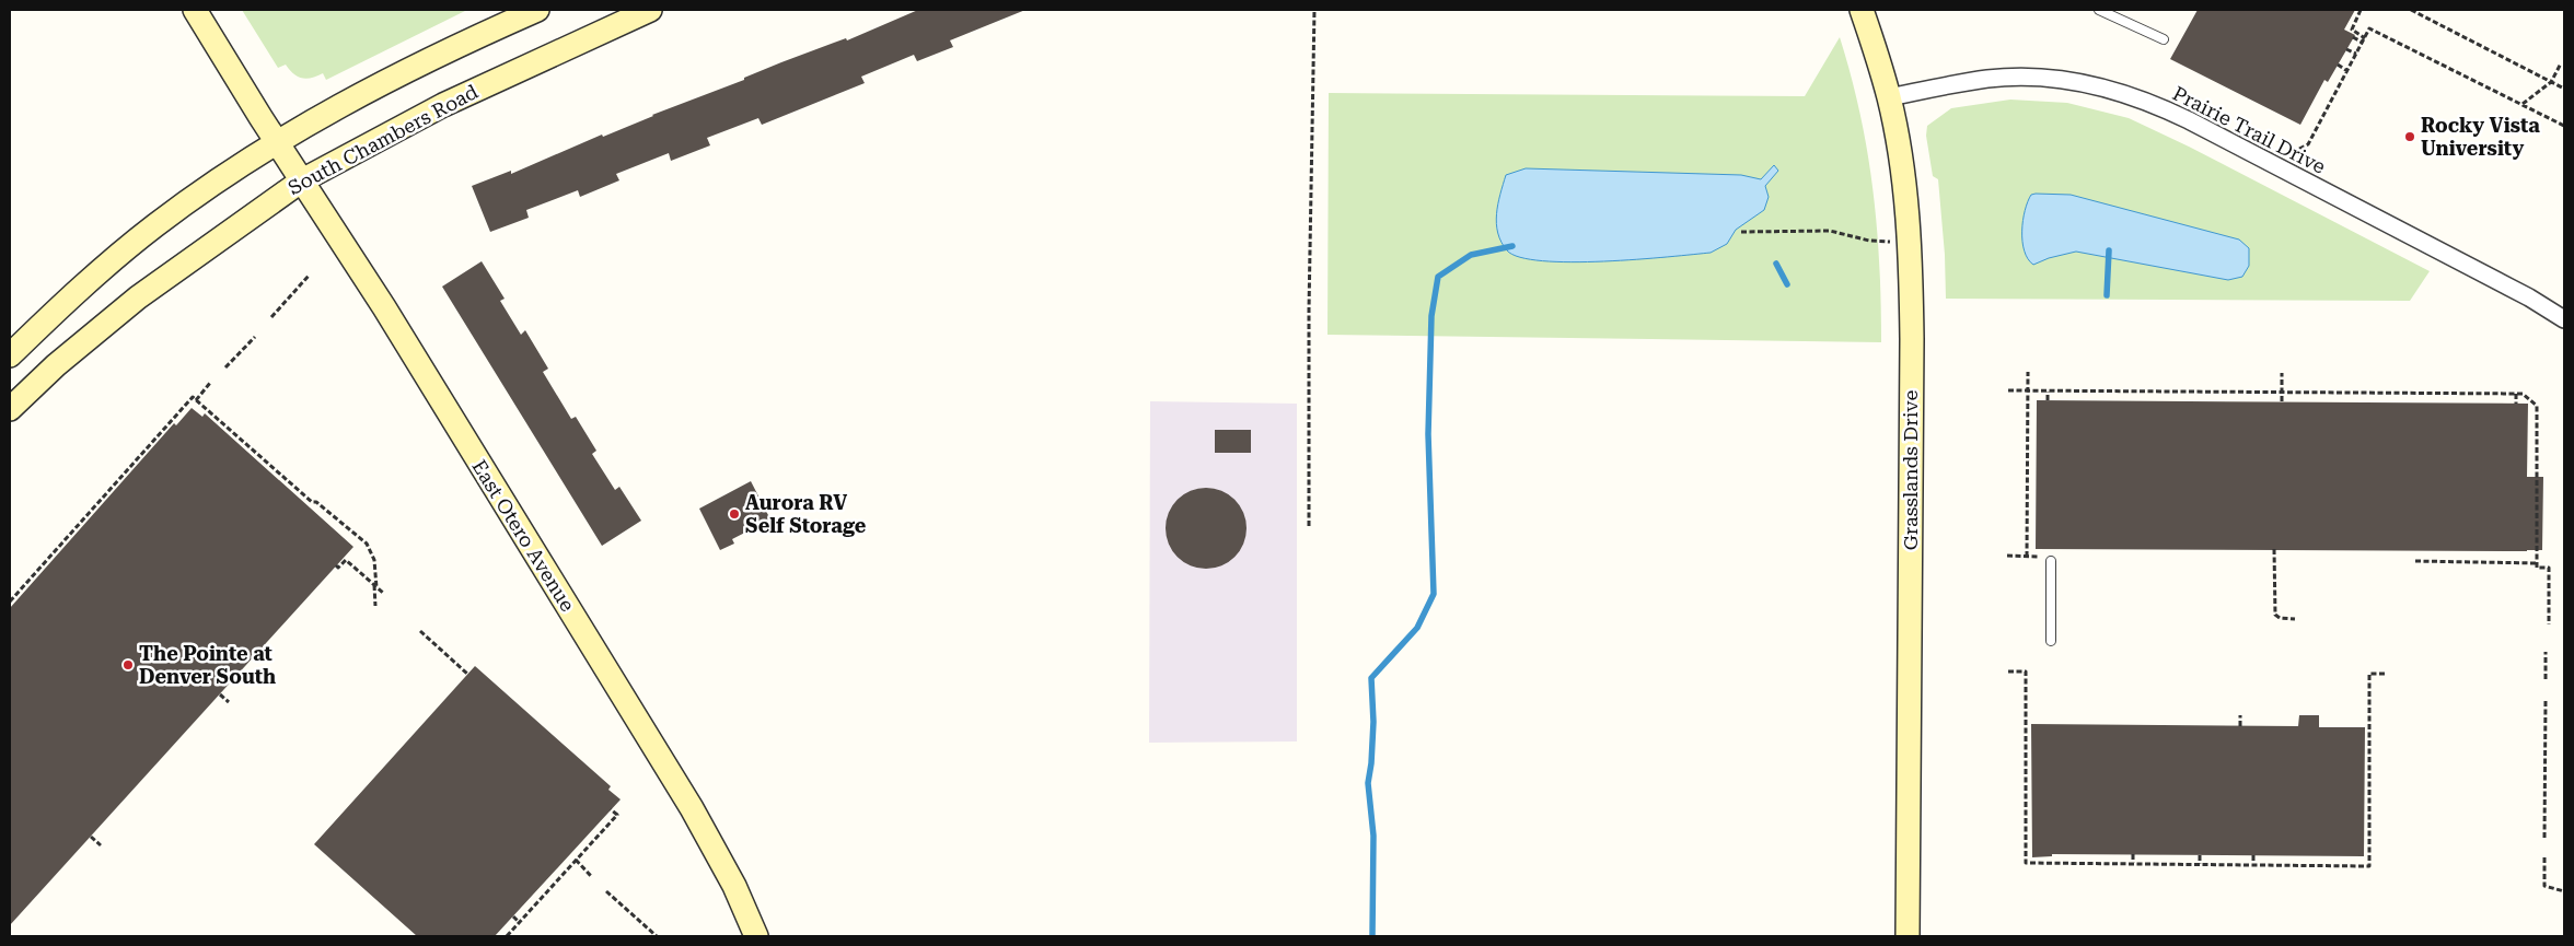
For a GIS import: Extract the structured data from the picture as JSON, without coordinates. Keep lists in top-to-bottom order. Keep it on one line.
{"streets":{"street":["Prairie Trail Drive","South Chambers Road","Grasslands Drive","East Otero Avenue"]},"crossings":[["Prairie Trail Drive","Grasslands Drive"],["South Chambers Road","East Otero Avenue"]],"places":["Rocky Vista University","Aurora RV Self Storage","The Pointe at Denver South"]}
